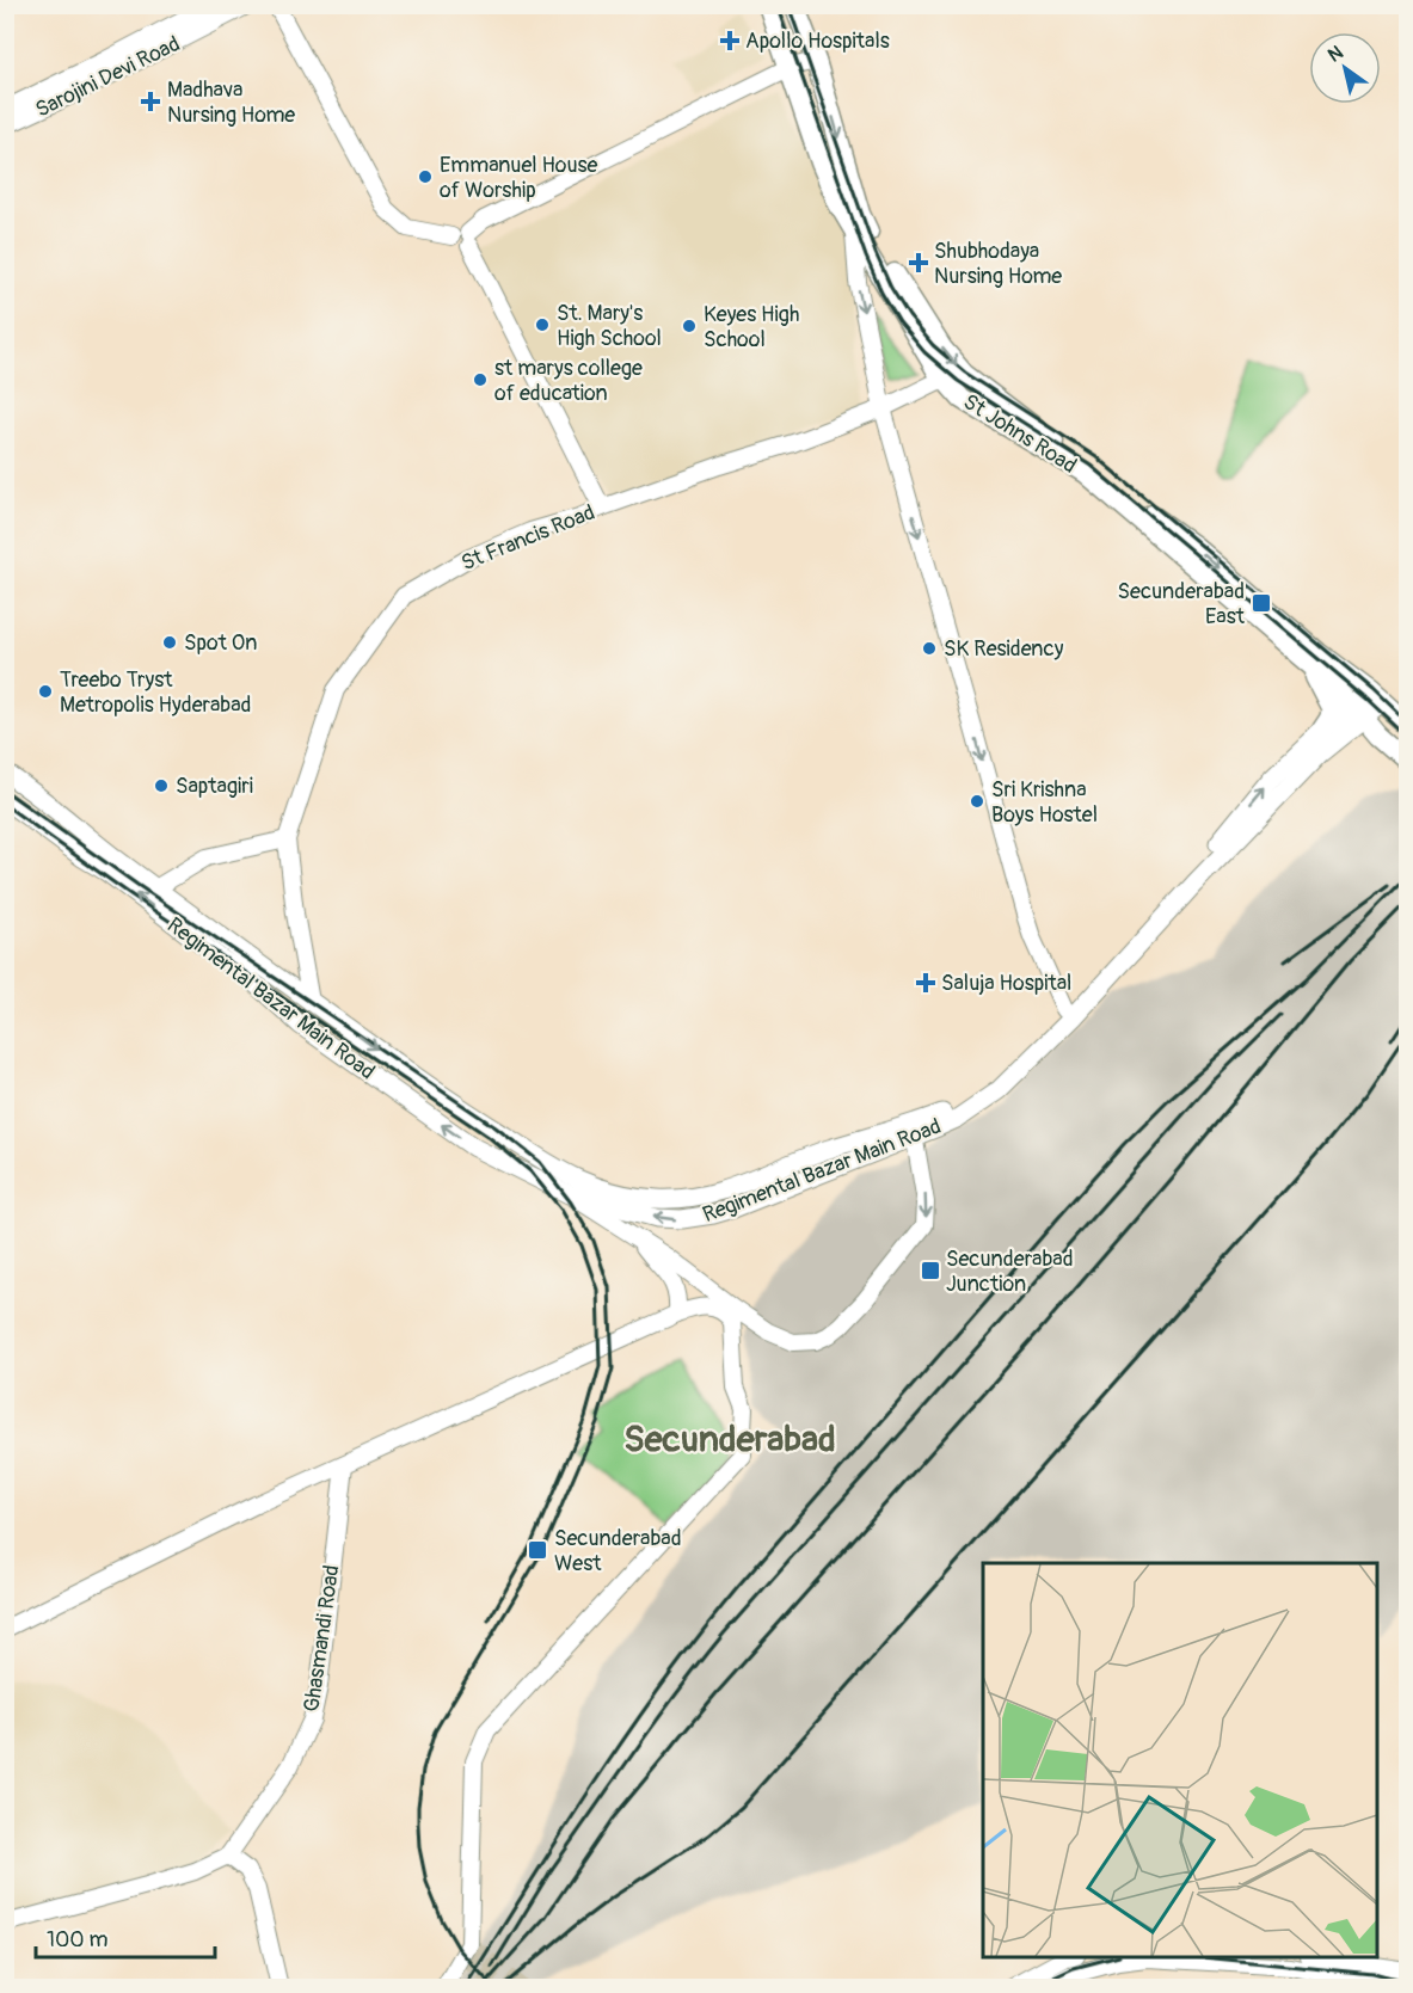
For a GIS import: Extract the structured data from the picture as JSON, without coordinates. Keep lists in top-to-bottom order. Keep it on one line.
{"streets":{"main road":["Sarojini Devi Road","St Johns Road","Regimental Bazar Main Road"],"street":["St Francis Road","Ghasmandi Road"]},"crossings":[["St Johns Road","St Francis Road"],["St Johns Road","Regimental Bazar Main Road"],["St Francis Road","Regimental Bazar Main Road"]],"districts":["Secunderabad"],"places":{"health":["Apollo Hospitals","Madhava Nursing Home","Shubhodaya Nursing Home","Saluja Hospital"],"other":["Emmanuel House of Worship","St. Mary's High School","Keyes High School","st marys college of education","Spot On","SK Residency","Treebo Tryst Metropolis Hyderabad","Saptagiri","Sri Krishna Boys Hostel"],"transit":["Secunderabad East","Secunderabad Junction","Secunderabad West"]},"scale_bar":"100 m","north":"top left"}
